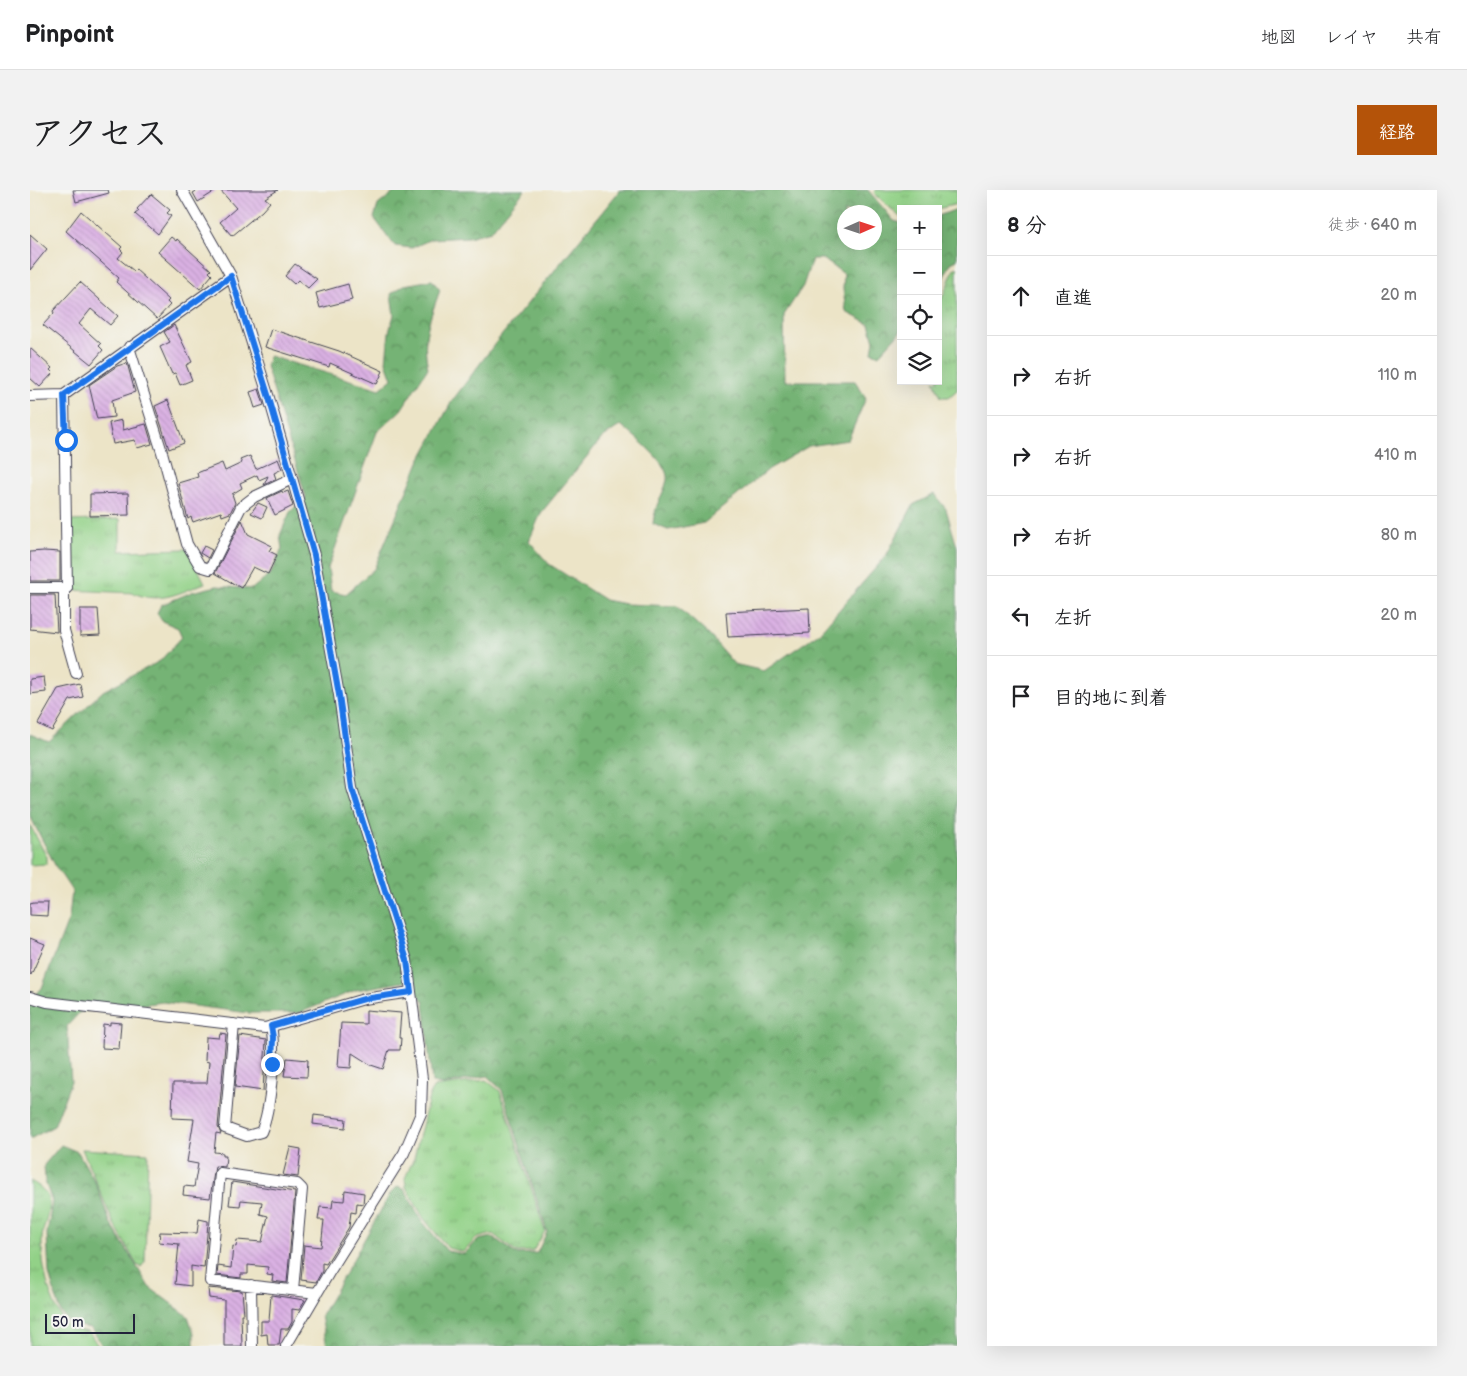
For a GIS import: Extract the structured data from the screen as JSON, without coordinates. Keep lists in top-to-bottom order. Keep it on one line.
{"scale_bar":"50 m","north":"right","page":{"header":"Pinpoint","nav":["地図","レイヤ","共有"],"title":"アクセス","buttons":"経路","heading":["8 分","徒歩 · 640 m"],"map_buttons":["+","−"],"list":[["直進","20 m"],["右折","110 m"],["右折","410 m"],["右折","80 m"],["左折","20 m"],"目的地に到着"],"scale":"50 m"}}
